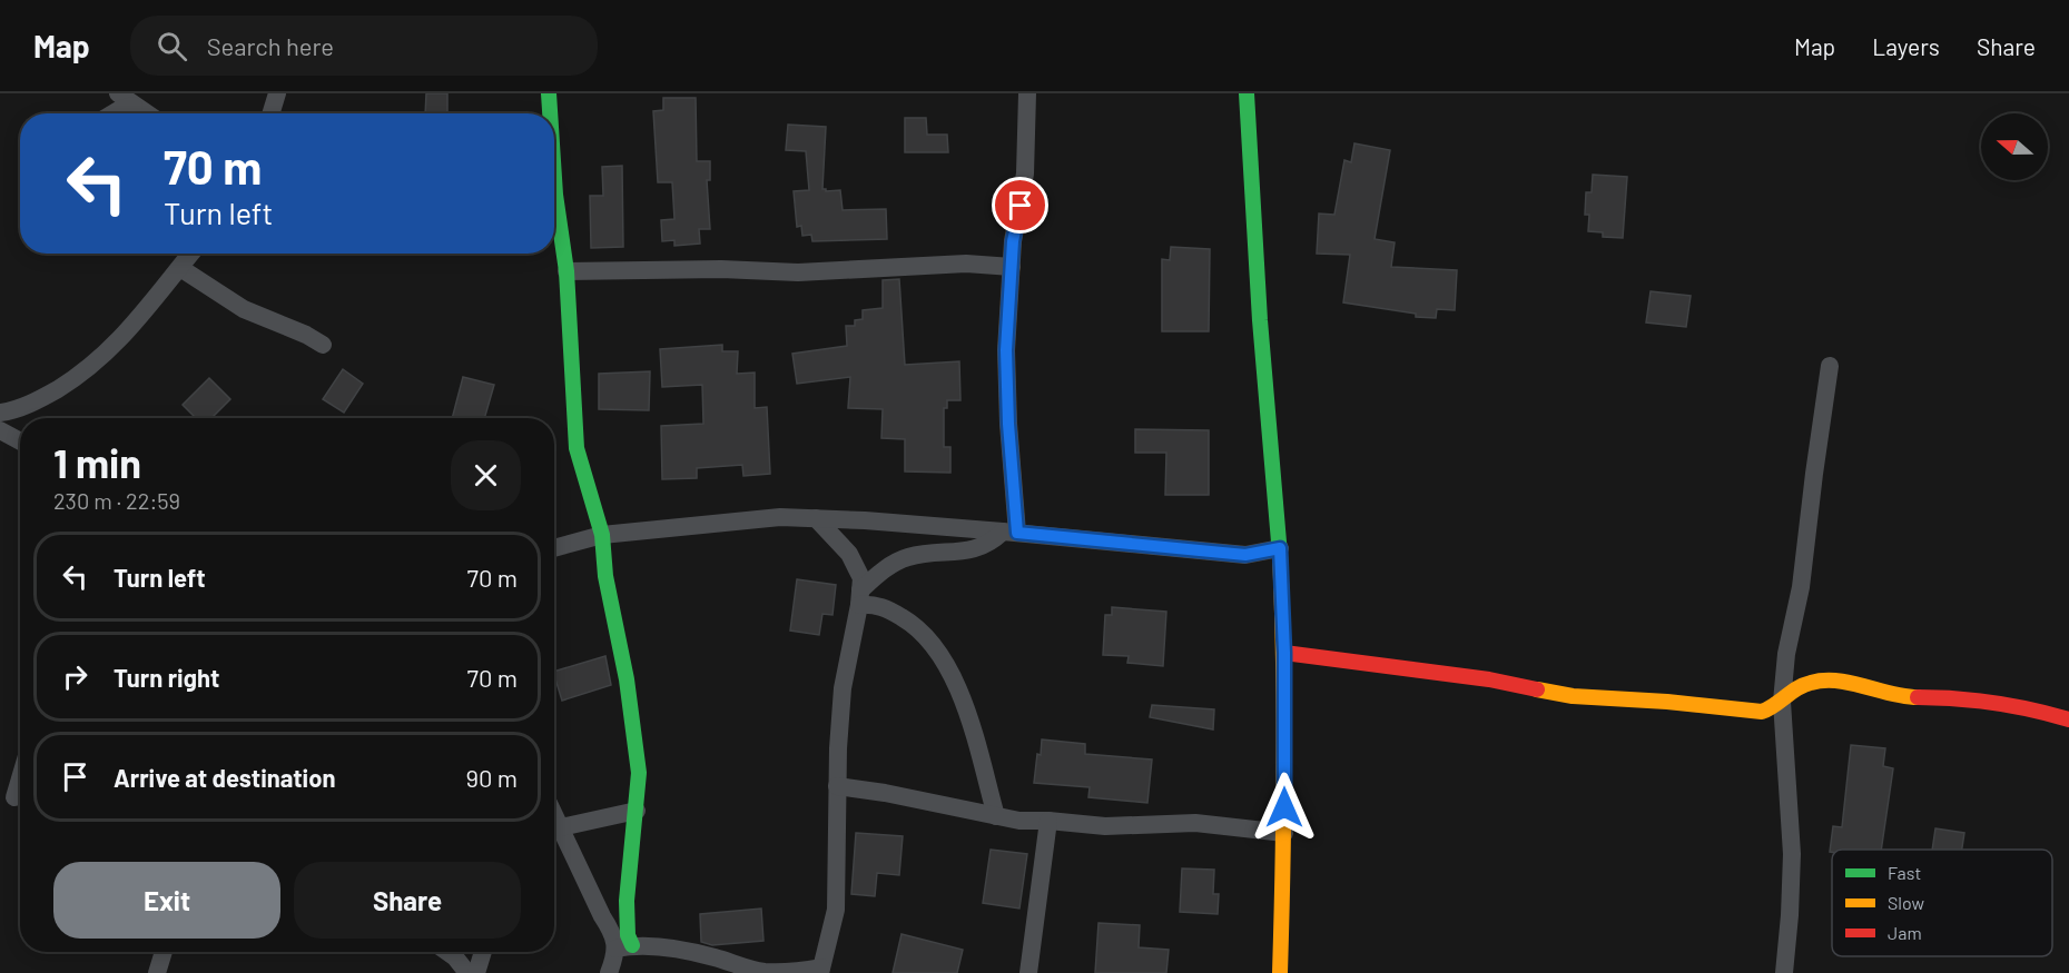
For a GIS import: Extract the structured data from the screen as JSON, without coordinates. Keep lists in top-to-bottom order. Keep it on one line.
{"legend":["Fast","Slow","Jam"],"north":"left","page":{"header":"Map","search":"Search here","nav":["Map","Layers","Share"],"turn":["70 m","Turn left"],"heading":["1 min","230 m · 22:59"],"list":[{"name":"Turn left","value":"70 m"},{"name":"Turn right","value":"70 m"},{"name":"Arrive at destination","value":"90 m"}],"buttons":["Exit","Share"]}}
